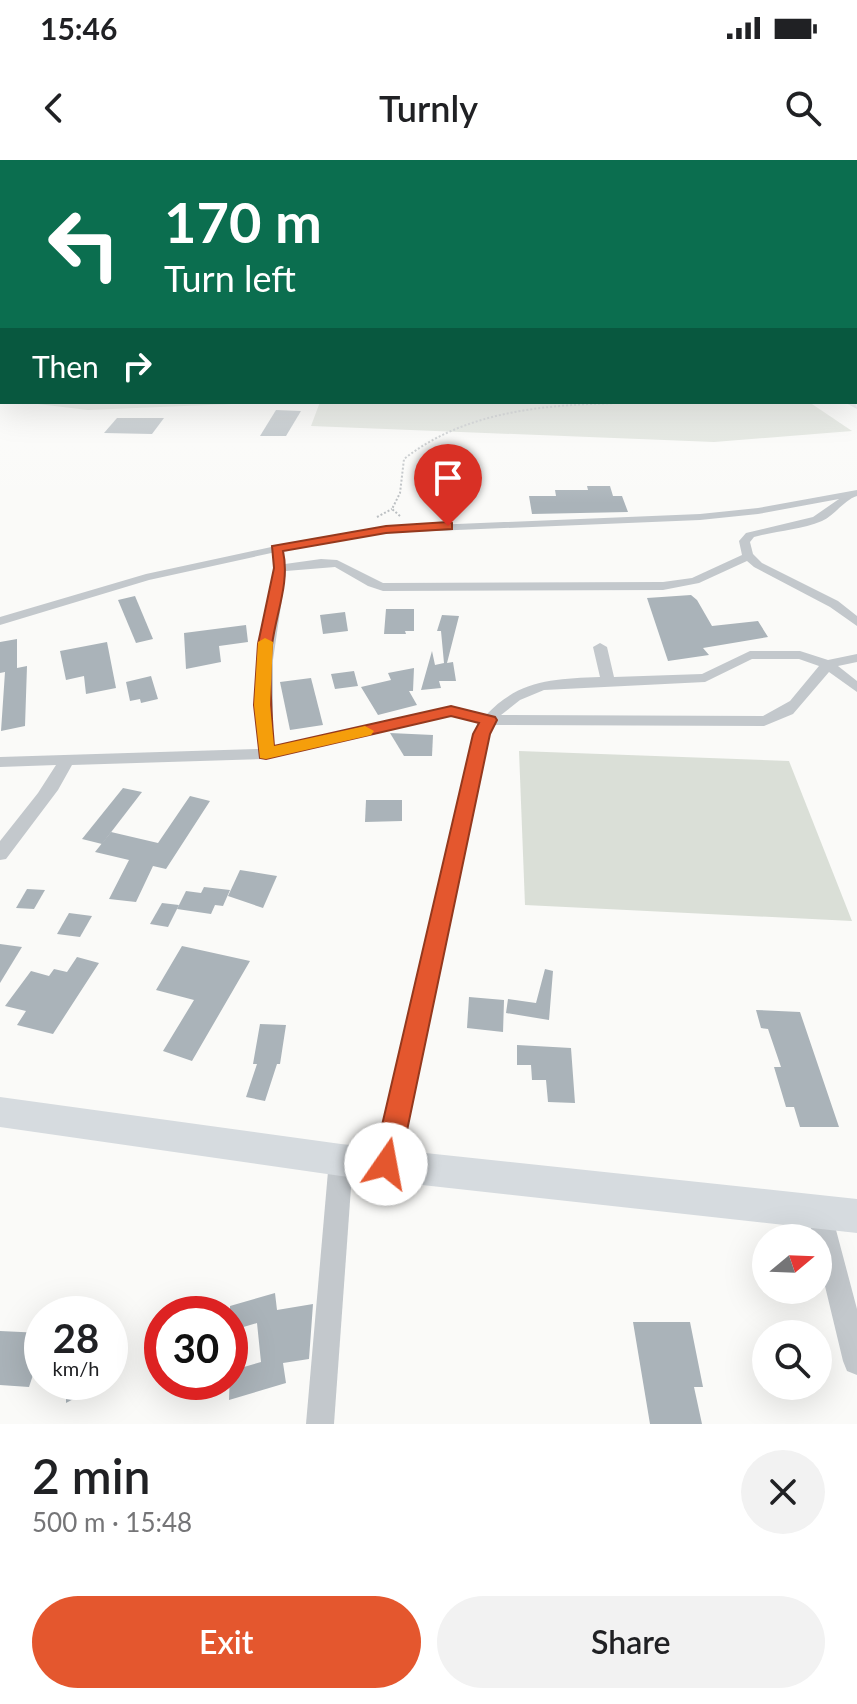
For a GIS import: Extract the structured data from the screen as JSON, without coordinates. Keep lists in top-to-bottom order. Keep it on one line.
{"north":"right","page":{"status":"15:46","header":"Turnly","turn":["170 m","Turn left"],"then":"Then","speed":"28 km/h","limit":"30","heading":["2 min","500 m · 15:48"],"buttons":["Exit","Share"]}}
